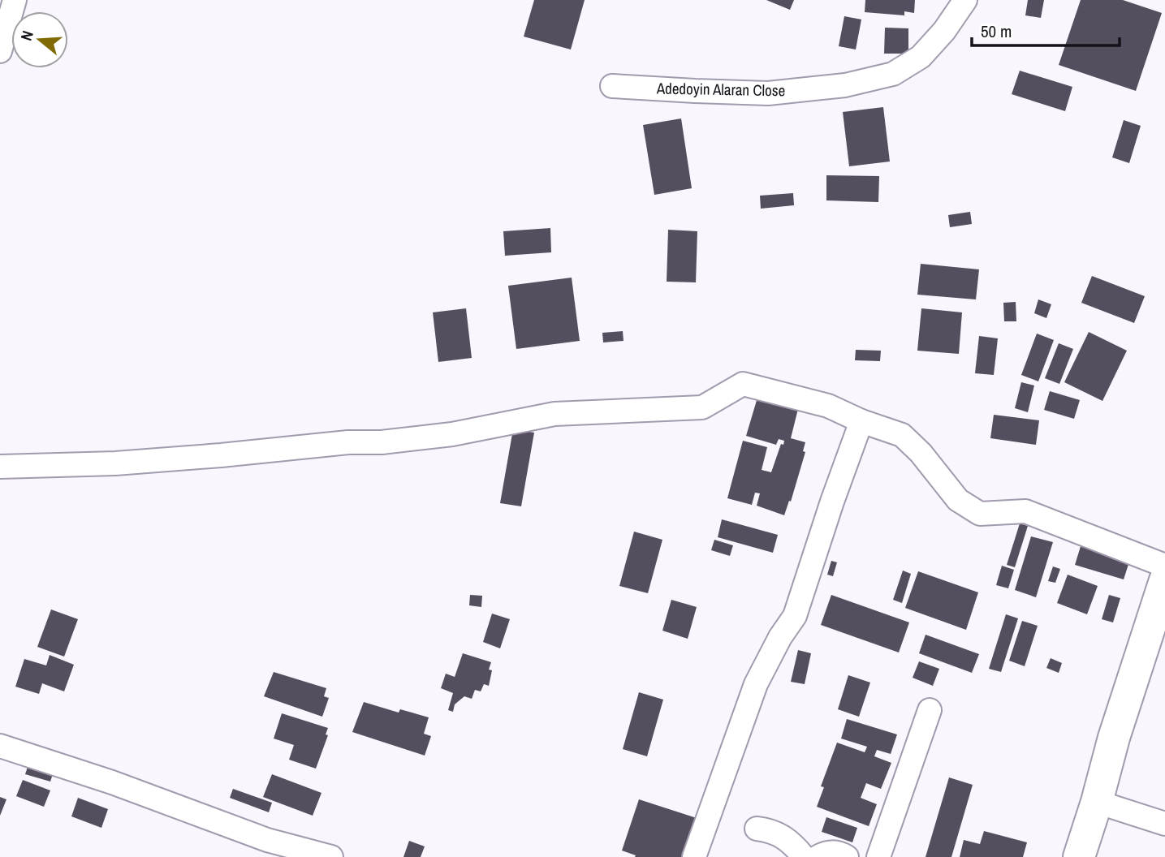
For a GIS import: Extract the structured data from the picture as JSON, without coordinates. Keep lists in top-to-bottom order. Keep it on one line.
{"streets":{"street":["Adedoyin Alaran Close"]},"scale_bar":"50 m","north":"left"}
